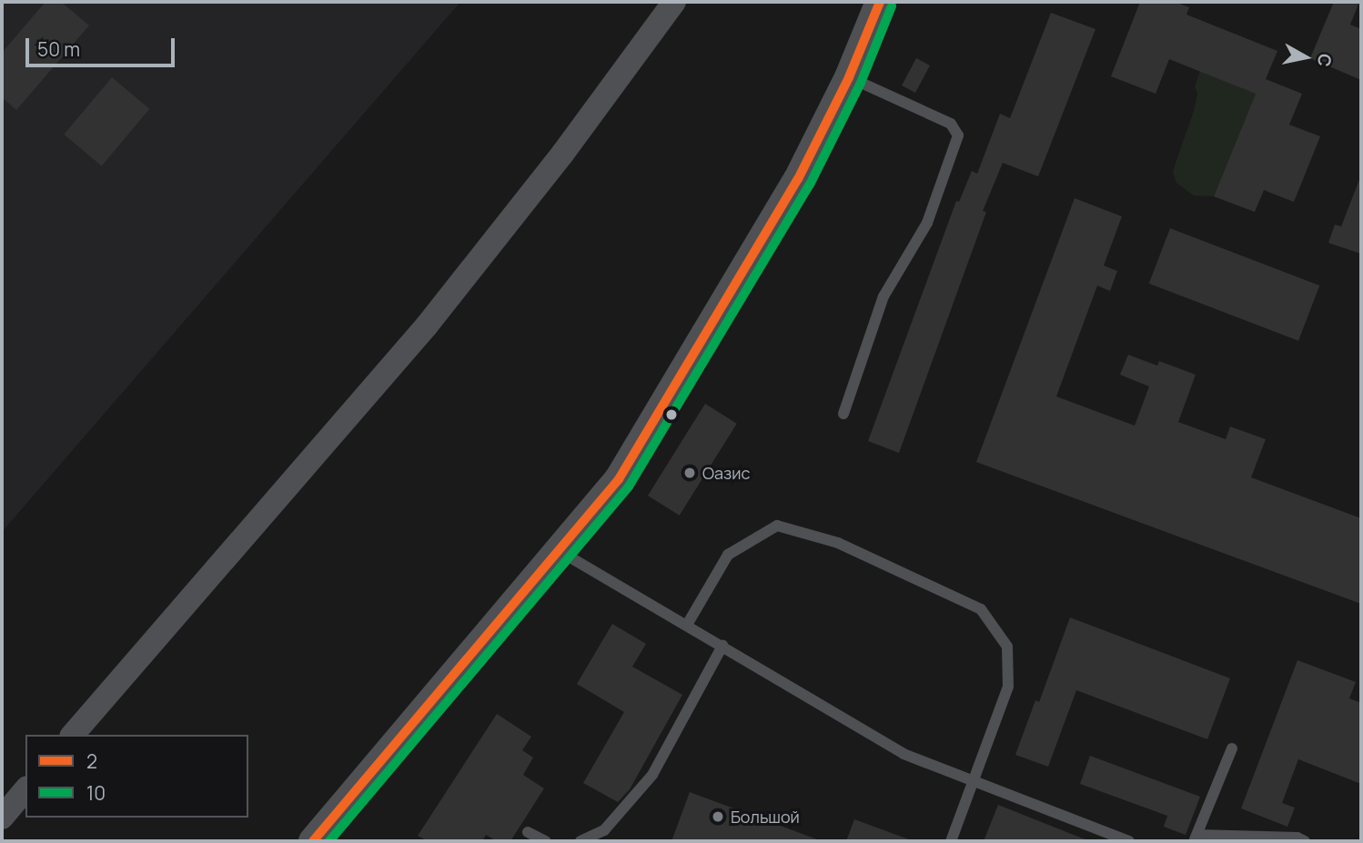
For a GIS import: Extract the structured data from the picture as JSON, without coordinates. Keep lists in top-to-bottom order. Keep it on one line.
{"places":["Оазис","Большой"],"lines":["transit line 2","transit line 10"],"legend":["2","10"],"scale_bar":"50 m","north":"right"}
